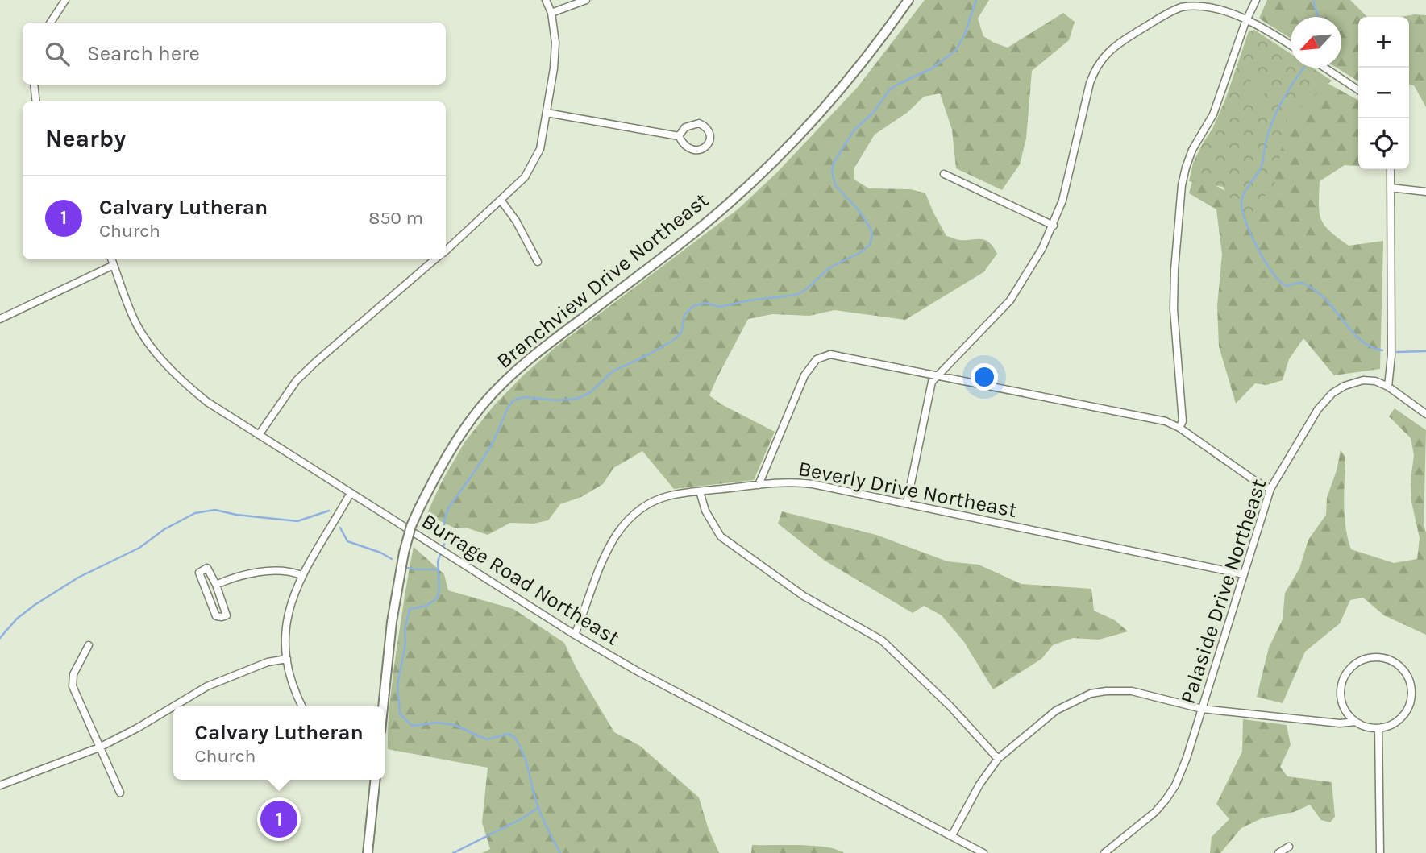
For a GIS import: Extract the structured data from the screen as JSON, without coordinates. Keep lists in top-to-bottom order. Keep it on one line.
{"streets":{"main road":["Branchview Drive Northeast"],"street":["Beverly Drive Northeast","Burrage Road Northeast","Palaside Drive Northeast"]},"crossings":[["Beverly Drive Northeast","Burrage Road Northeast"],["Beverly Drive Northeast","Palaside Drive Northeast"]],"north":"bottom left","page":{"map_buttons":["+","−"],"search":"Search here","heading":"Nearby","list":[{"mark":"1","name":"Calvary Lutheran","note":"Church","value":"850 m"}],"popup":["Calvary Lutheran","Church"],"pins":"1"}}
